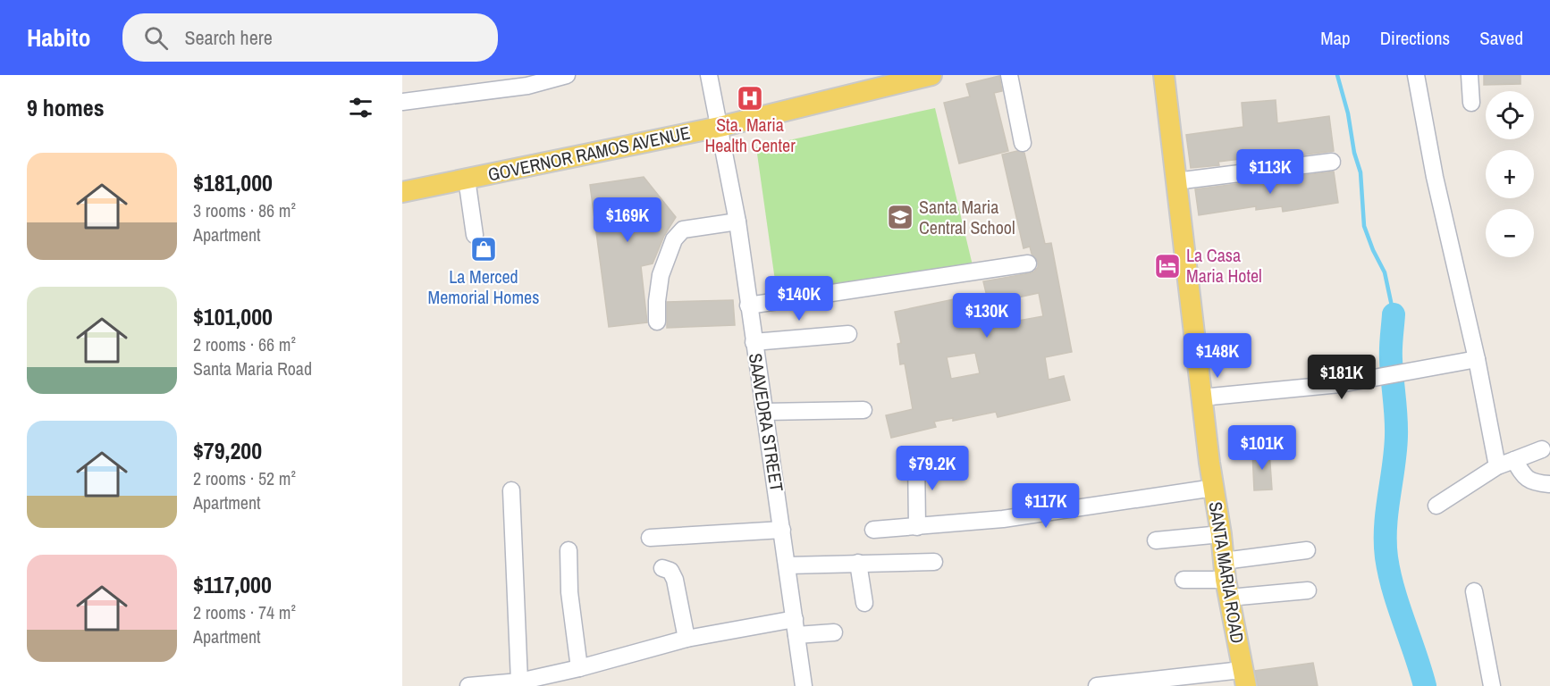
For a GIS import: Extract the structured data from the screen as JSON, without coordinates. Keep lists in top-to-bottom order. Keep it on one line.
{"streets":{"main road":["GOVERNOR RAMOS AVENUE","SANTA MARIA ROAD"],"street":["SAAVEDRA STREET"]},"crossings":[["GOVERNOR RAMOS AVENUE","SAAVEDRA STREET"]],"places":{"hospital":["Sta. Maria Health Center"],"school or university":["Santa Maria Central School"],"shop":["La Merced Memorial Homes"],"hotel":["La Casa Maria Hotel"]},"page":{"header":"Habito","search":"Search here","nav":["Map","Directions","Saved"],"heading":"9 homes","map_buttons":["+","−"],"list":[{"name":"$181,000","note":"3 rooms · 86 m² · Apartment"},{"name":"$101,000","note":"2 rooms · 66 m² · Santa Maria Road"},{"name":"$79,200","note":"2 rooms · 52 m² · Apartment"},{"name":"$117,000","note":"2 rooms · 74 m² · Apartment"}],"price":["$113K","$169K","$140K","$130K","$148K","$181K","$101K","$79.2K","$117K"]}}
